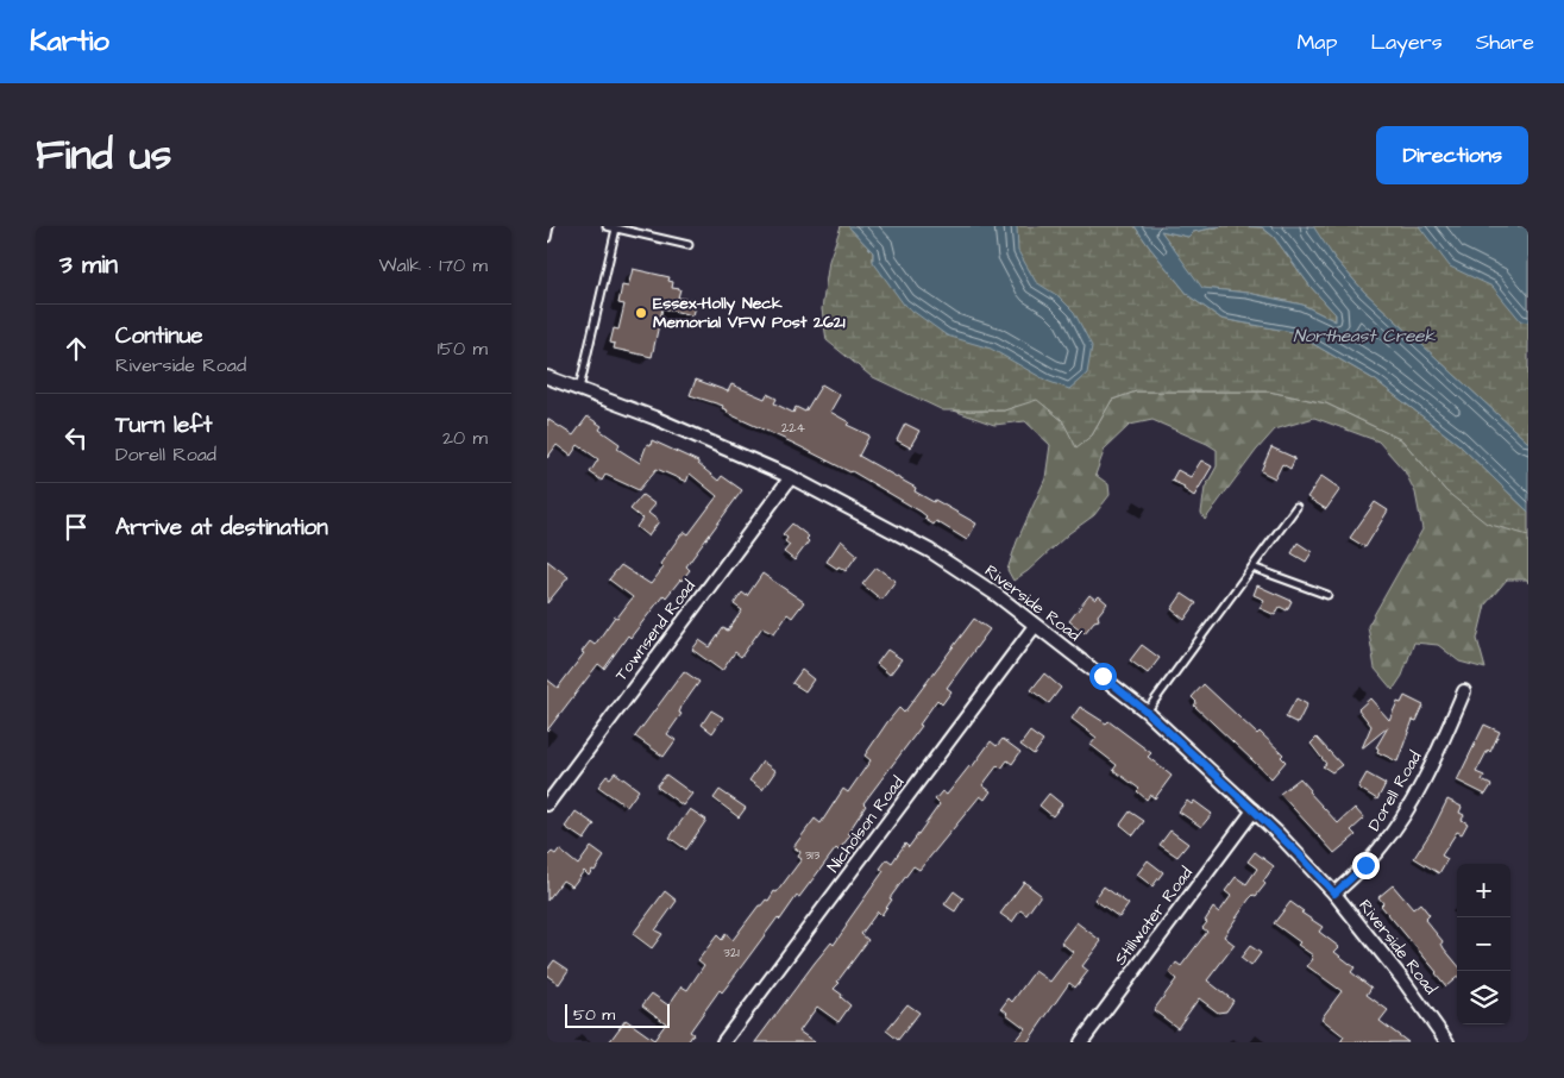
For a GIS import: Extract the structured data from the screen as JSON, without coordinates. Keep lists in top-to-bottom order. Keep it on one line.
{"streets":{"street":["Riverside Road","Townsend Road","Dorell Road","Nicholson Road","Stillwater Road"]},"crossings":[["Riverside Road","Townsend Road"],["Riverside Road","Dorell Road"],["Riverside Road","Nicholson Road"],["Riverside Road","Stillwater Road"]],"water":["Northeast Creek"],"places":["Essex-Holly Neck Memorial VFW Post 2621"],"house_numbers":["224","313","321"],"scale_bar":"50 m","page":{"header":"Kartio","nav":["Map","Layers","Share"],"title":"Find us","buttons":"Directions","heading":["3 min","Walk · 170 m"],"list":[["Continue","Riverside Road","150 m"],["Turn left","Dorell Road","20 m"],"Arrive at destination"],"map_buttons":["+","−"],"scale":"50 m"}}
